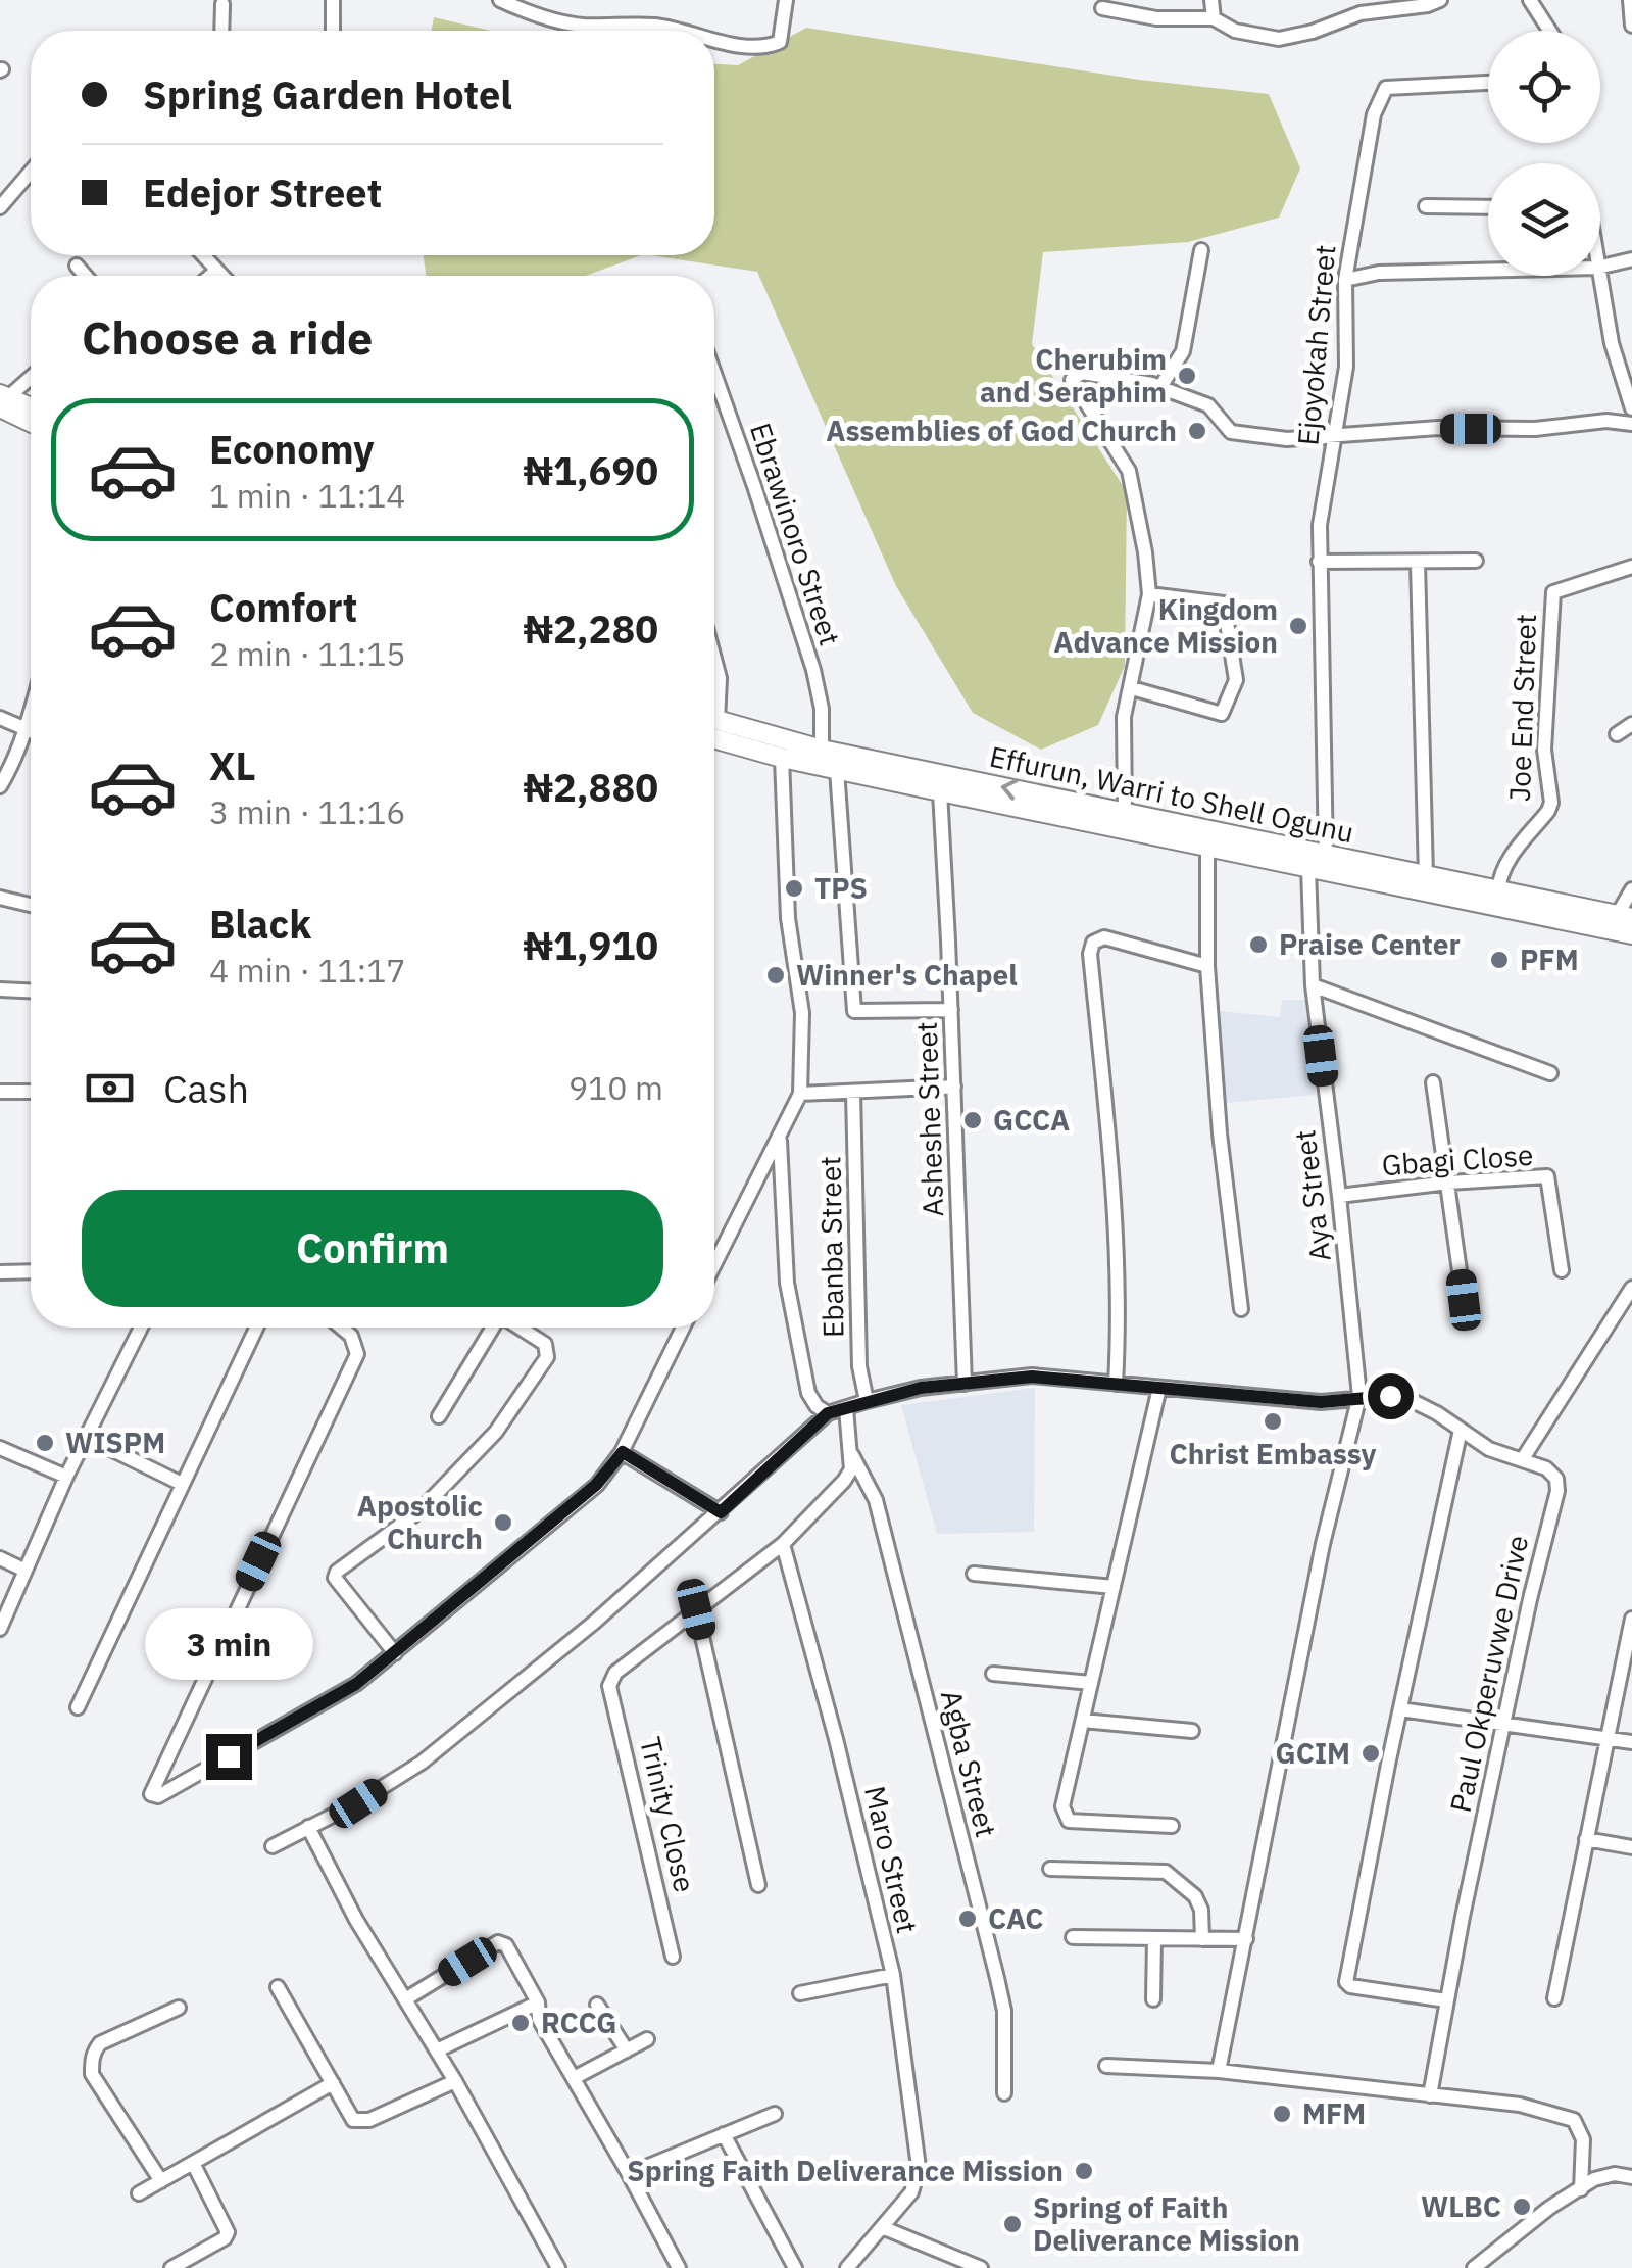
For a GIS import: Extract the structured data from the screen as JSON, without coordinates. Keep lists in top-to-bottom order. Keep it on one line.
{"streets":{"main road":["Effurun, Warri to Shell Ogunu"],"street":["Ejoyokah Street","Ebrawinoro Street","Joe End Street","Asheshe Street","Gbagi Close","Aya Street","Ebanba Street","Paul Okperuvwe Drive","Agba Street","Trinity Close","Maro Street"]},"crossings":[["Ejoyokah Street","Effurun, Warri to Shell Ogunu"],["Ebrawinoro Street","Effurun, Warri to Shell Ogunu"],["Joe End Street","Effurun, Warri to Shell Ogunu"],["Asheshe Street","Paul Okperuvwe Drive"],["Gbagi Close","Aya Street"],["Aya Street","Paul Okperuvwe Drive"],["Ebanba Street","Paul Okperuvwe Drive"]],"places":["Cherubim and Seraphim","Assemblies of God Church","Kingdom Advance Mission","TPS","Praise Center","PFM","Winner's Chapel","GCCA","Christ Embassy","WISPM","Apostolic Church","GCIM","CAC","RCCG","MFM","Spring Faith Deliverance Mission","WLBC","Spring of Faith Deliverance Mission"],"page":{"banner":["Spring Garden Hotel","Edejor Street"],"heading":"Choose a ride","list":[{"name":"Economy","note":"1 min · 11:14","value":"₦1,690"},{"name":"Comfort","note":"2 min · 11:15","value":"₦2,280"},{"name":"XL","note":"3 min · 11:16","value":"₦2,880"},{"name":"Black","note":"4 min · 11:17","value":"₦1,910"}],"pay":["Cash","910 m"],"buttons":"Confirm","bubble":"3 min"}}
